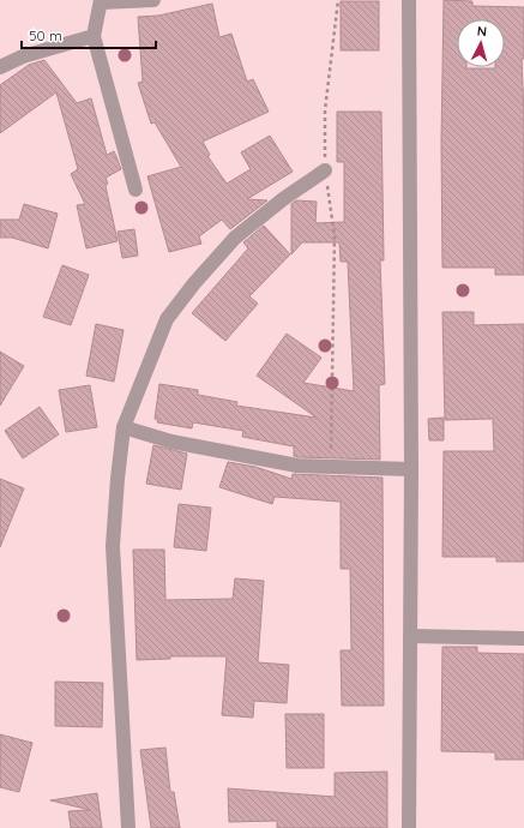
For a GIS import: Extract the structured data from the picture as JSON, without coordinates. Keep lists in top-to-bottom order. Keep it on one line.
{"scale_bar":"50 m","north":"top"}
